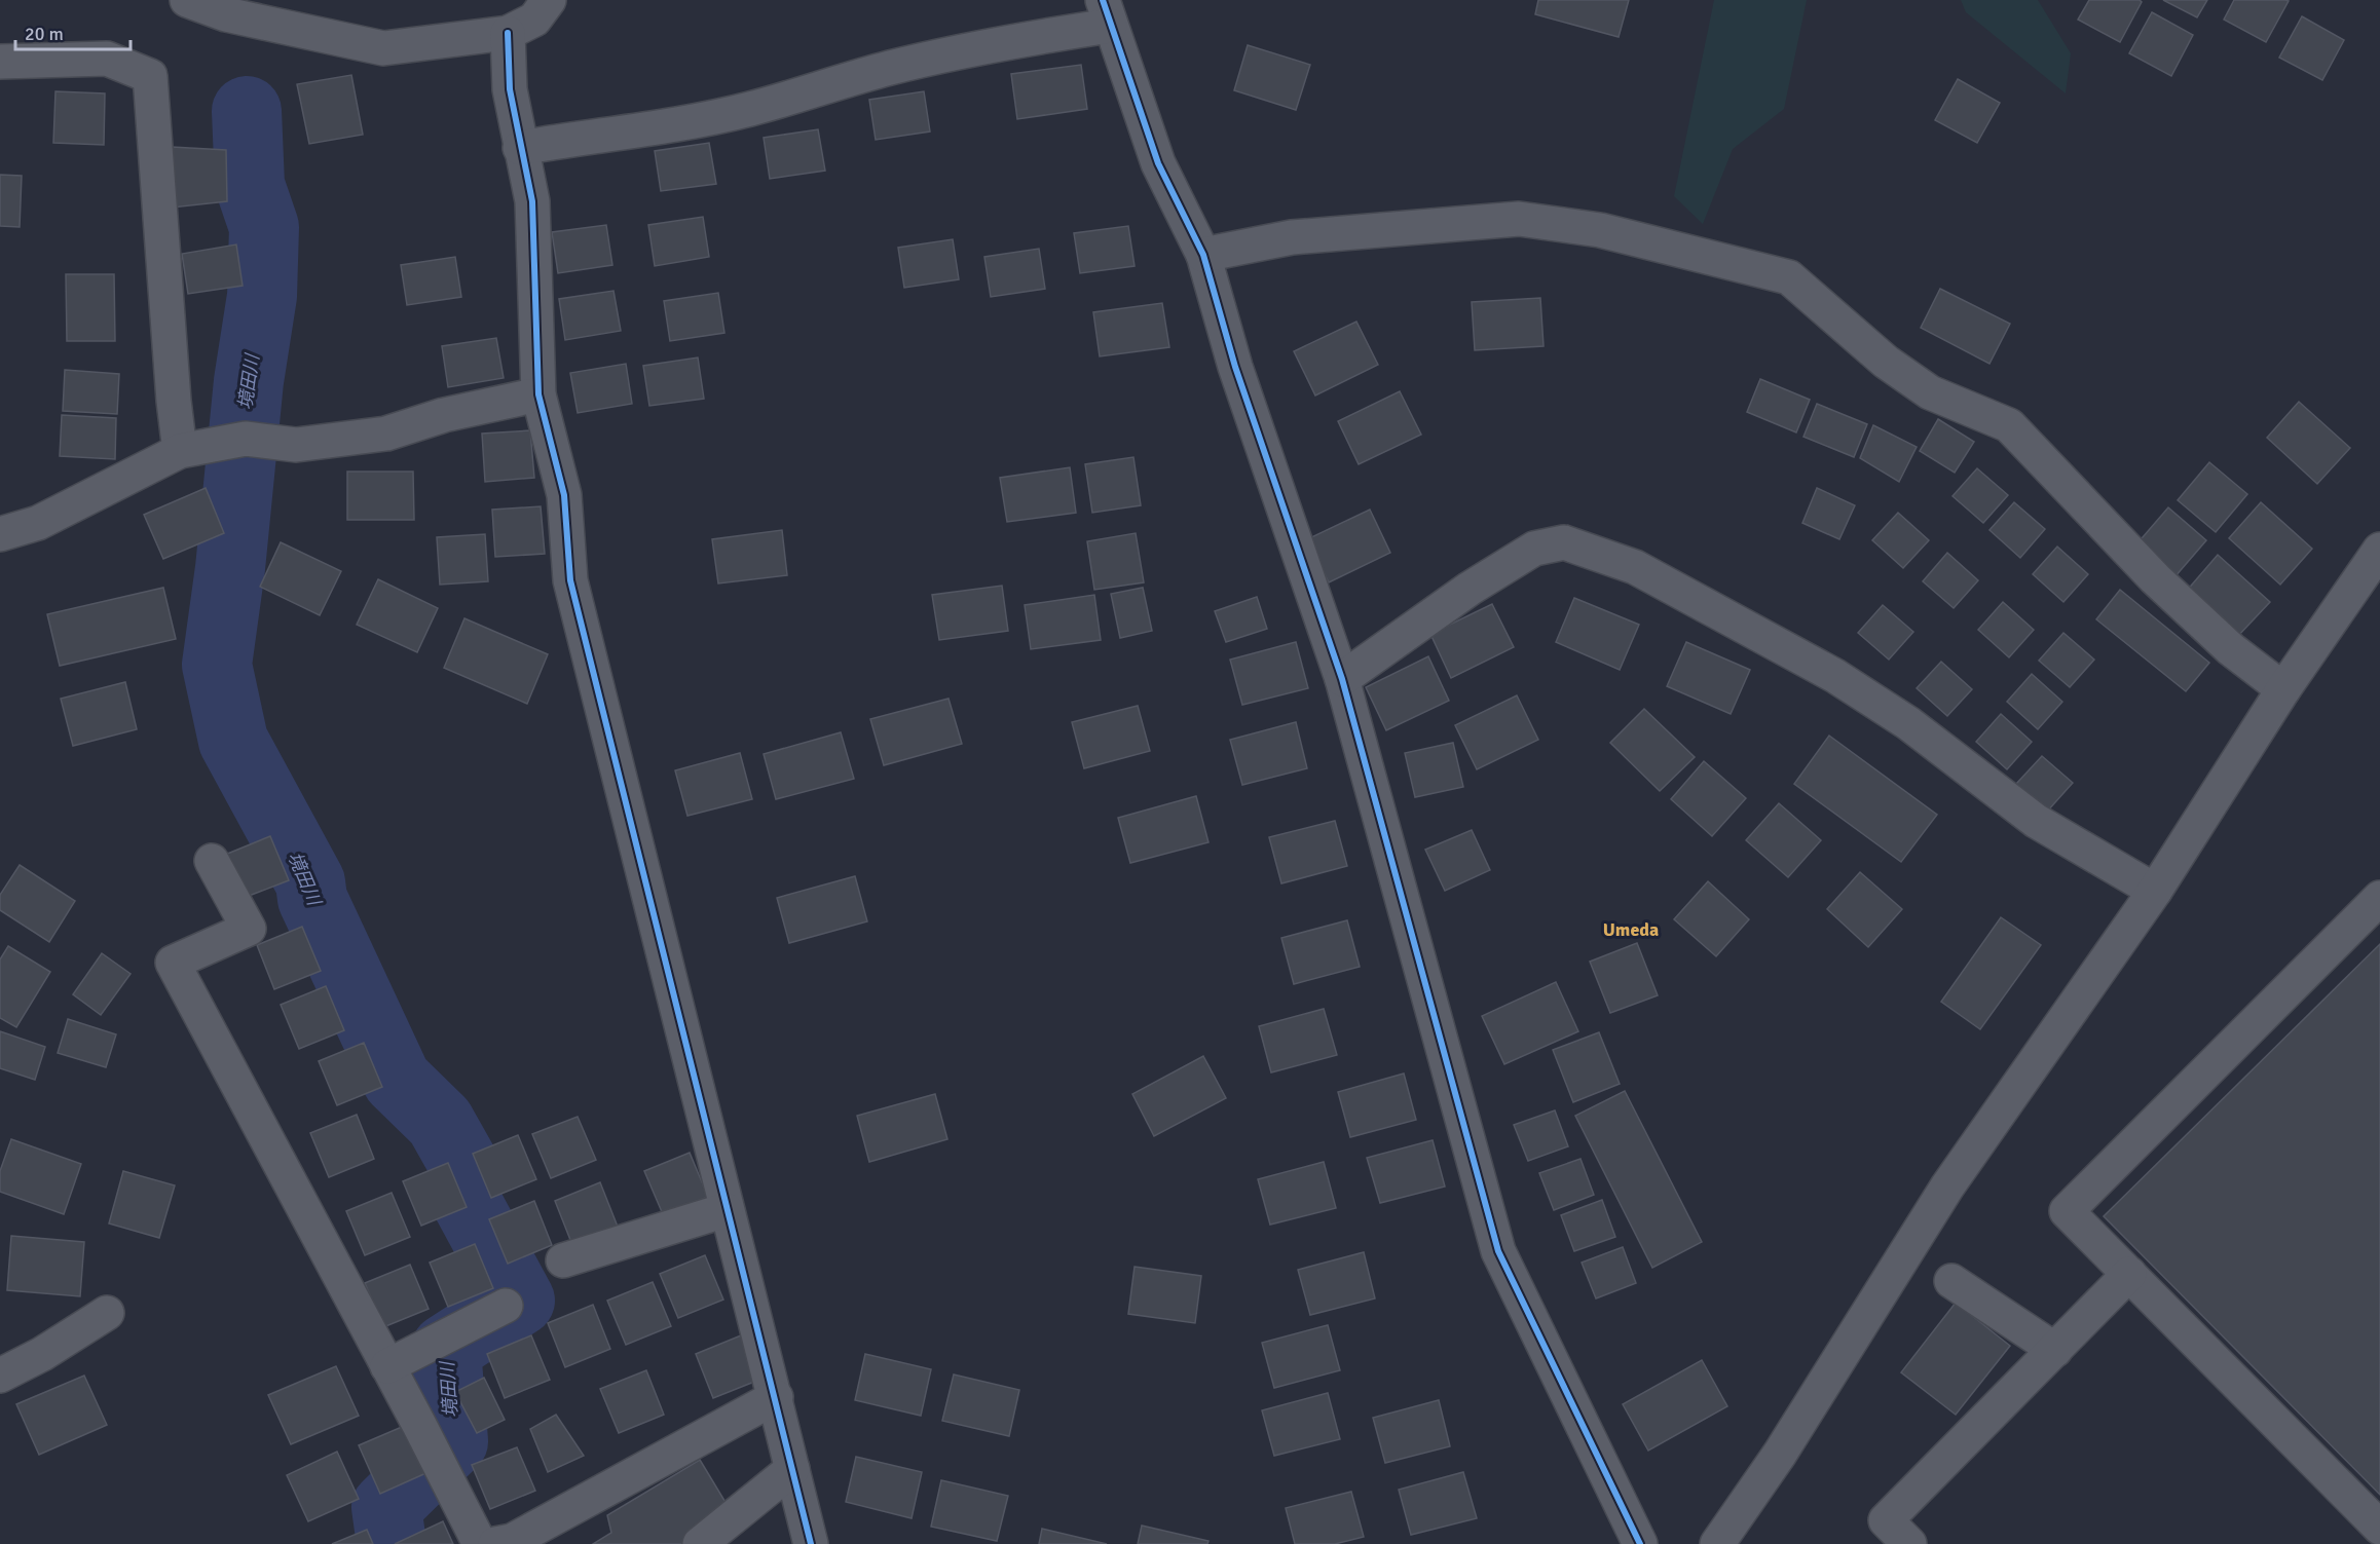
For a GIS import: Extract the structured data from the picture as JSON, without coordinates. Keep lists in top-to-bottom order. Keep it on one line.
{"districts":["Umeda"],"water":["境田川"],"scale_bar":"20 m"}
